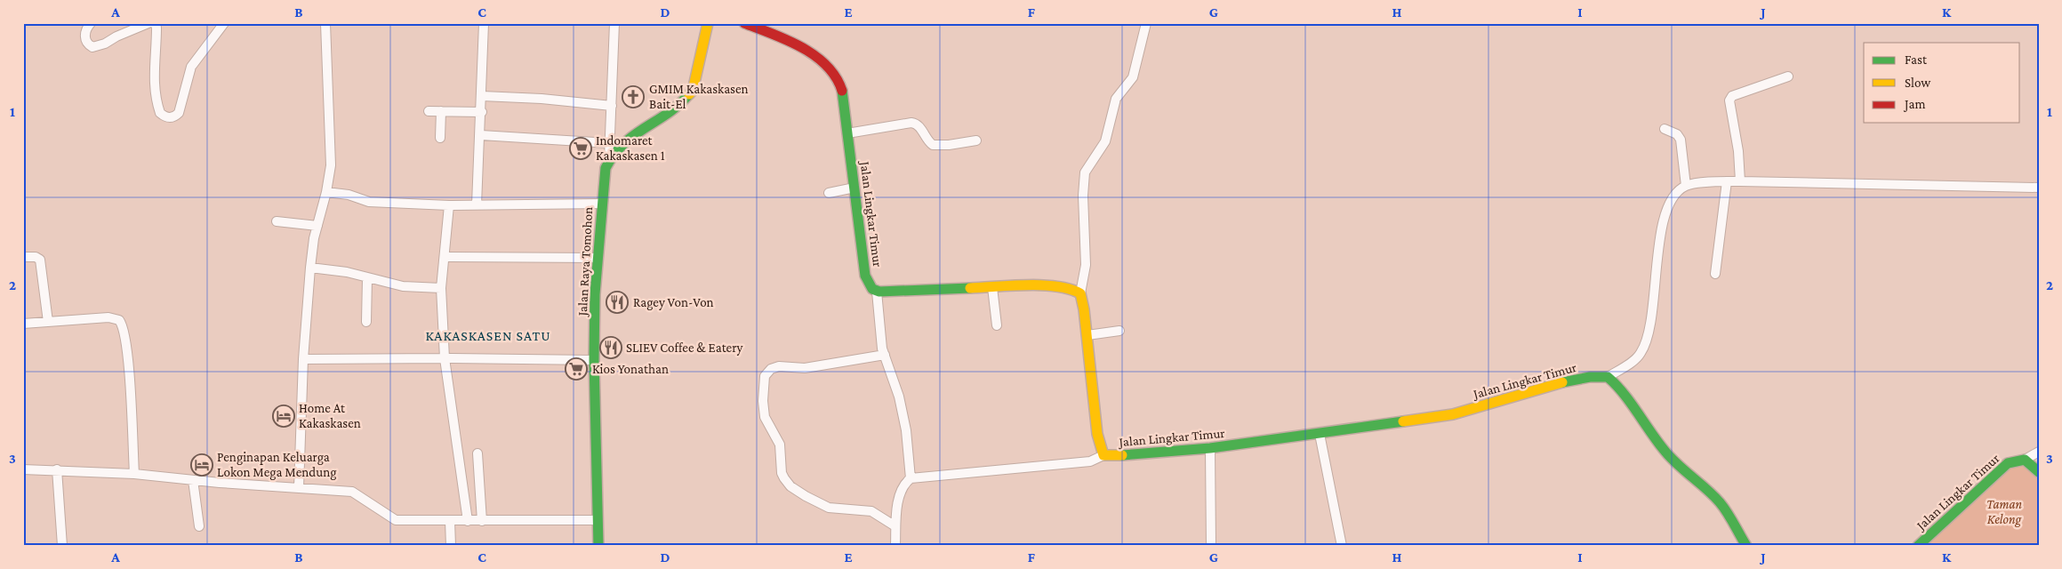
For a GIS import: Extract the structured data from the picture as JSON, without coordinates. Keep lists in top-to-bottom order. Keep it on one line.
{"streets":{"main road":["Jalan Lingkar Timur","Jalan Raya Tomohon"]},"districts":["KAKASKASEN SATU"],"parks":["Taman Kelong"],"places":{"church":["GMIM Kakaskasen Bait-El"],"supermarket":["Indomaret Kakaskasen 1","Kios Yonathan"],"restaurant":["Ragey Von-Von","SLIEV Coffee & Eatery"],"hotel":["Home At Kakaskasen","Penginapan Keluarga Lokon Mega Mendung"]},"legend":["Fast","Slow","Jam"],"grid":{"columns":["A","B","C","D","E","F","G","H","I","J","K"],"rows":["1","2","3"]}}
